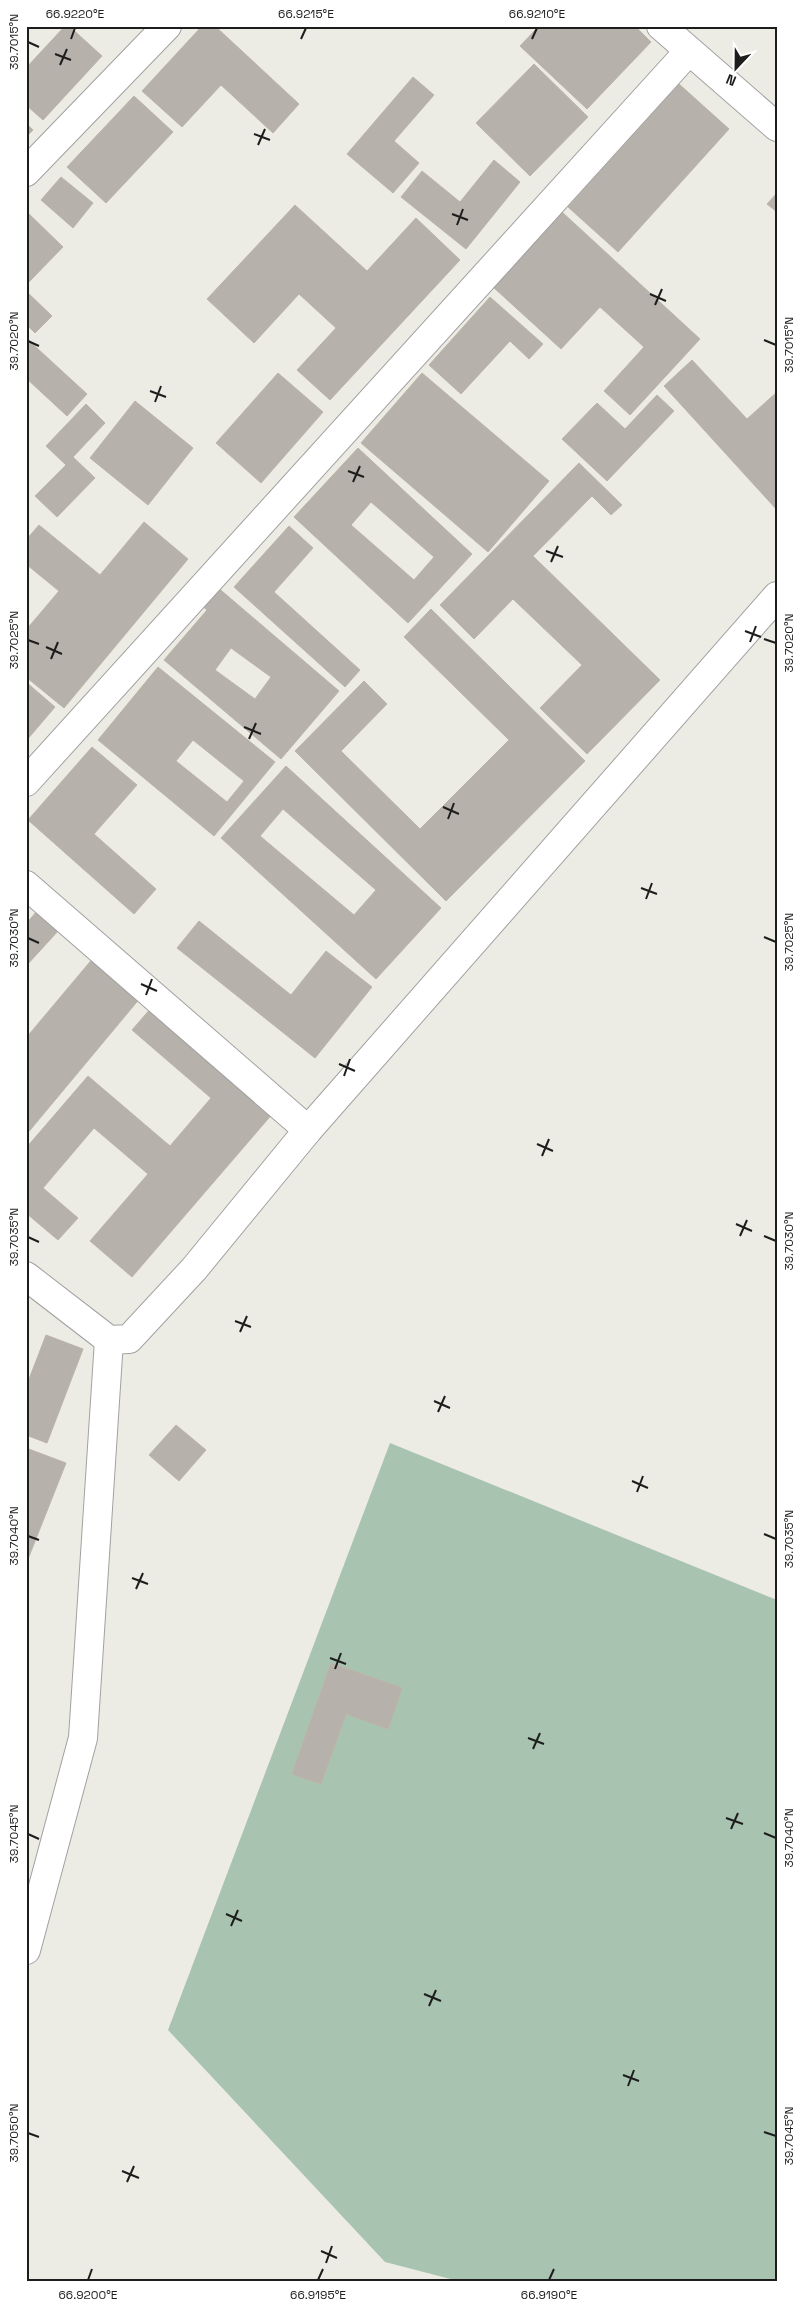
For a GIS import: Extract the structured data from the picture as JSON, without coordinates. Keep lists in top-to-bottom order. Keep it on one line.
{"north":"bottom","coordinates":["66.9220°E","66.9215°E","66.9210°E","39.7015°N","39.7020°N","39.7025°N","39.7030°N","39.7035°N","39.7040°N","39.7045°N","39.7050°N","66.9200°E","66.9195°E","66.9190°E"]}
